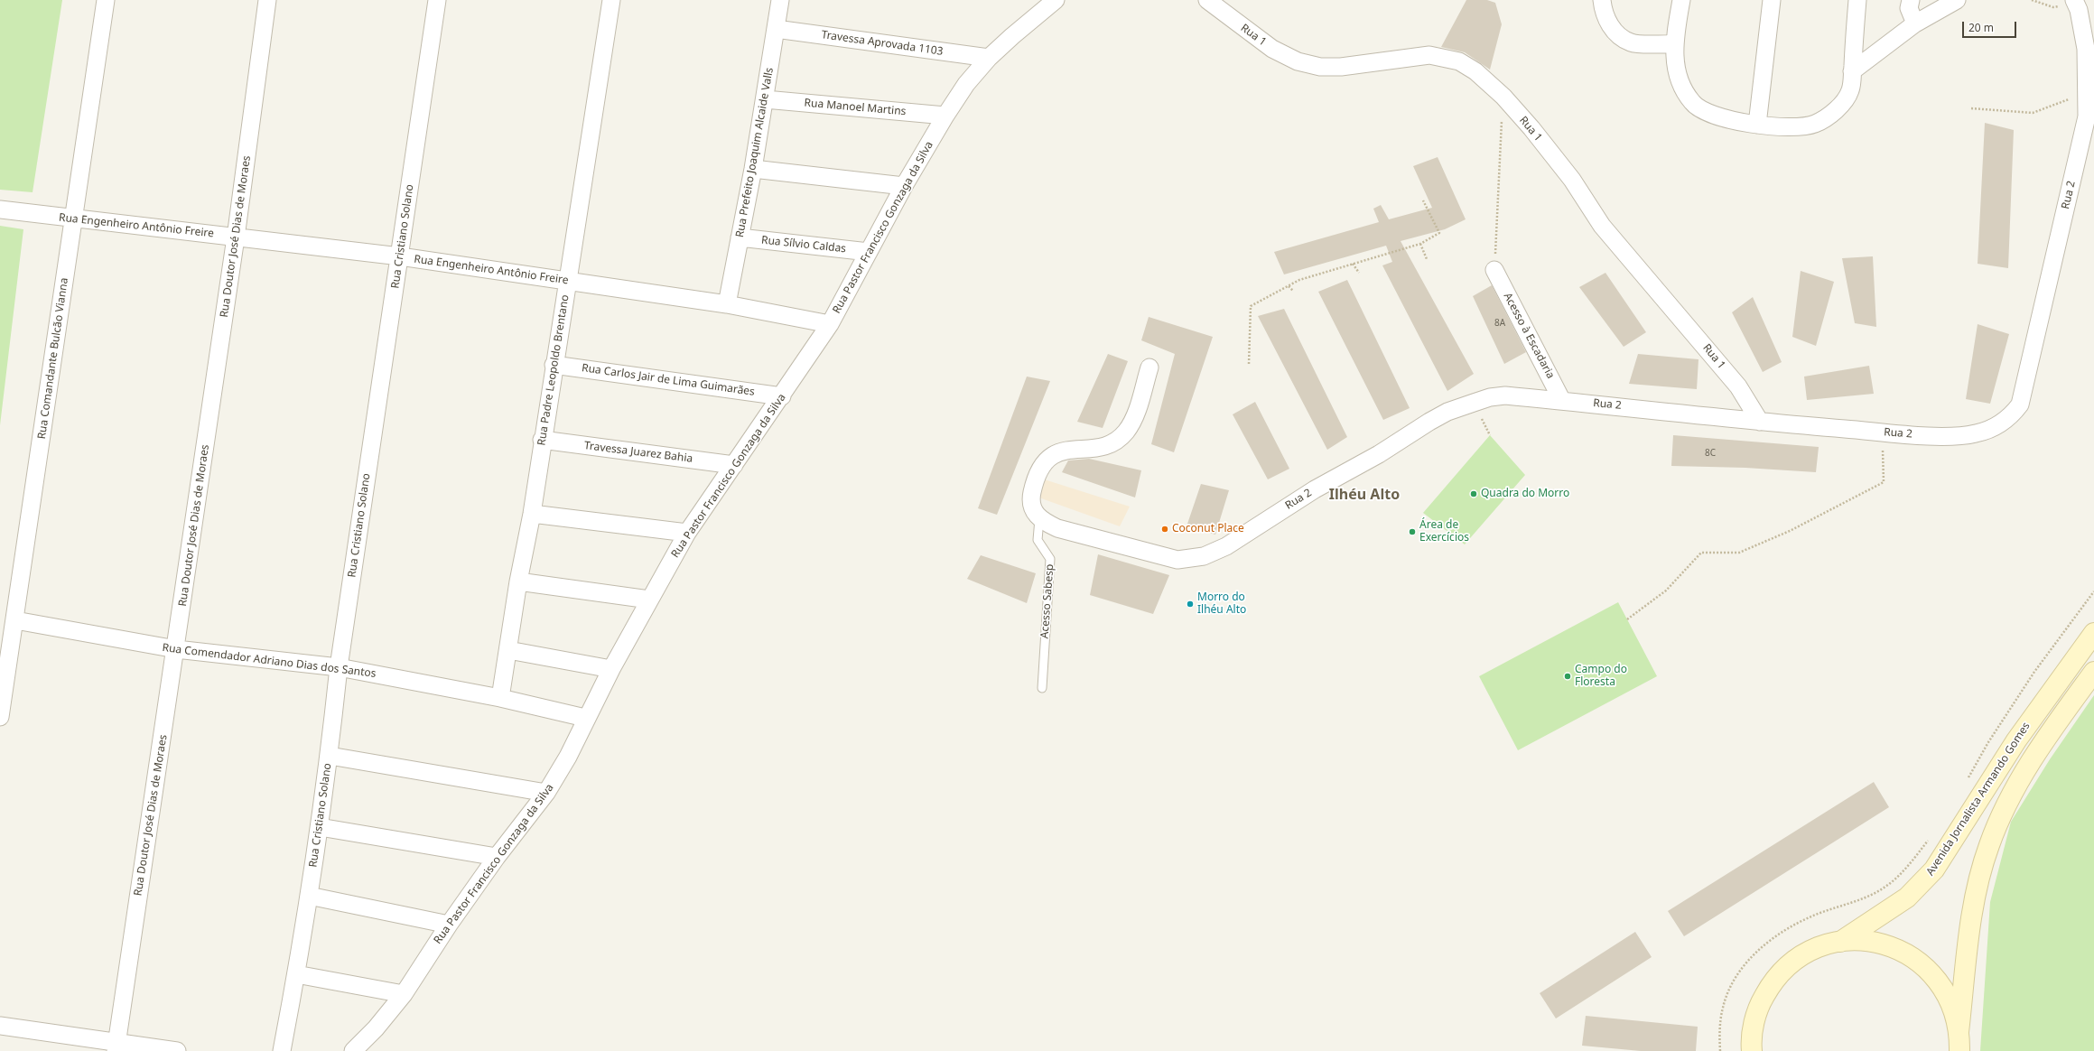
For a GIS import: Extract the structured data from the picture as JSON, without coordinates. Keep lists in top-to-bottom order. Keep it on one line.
{"streets":{"main road":["Avenida Jornalista Armando Gomes"],"street":["Rua 1","Travessa Aprovada 1103","Rua Manoel Martins","Rua Prefeito Joaquim Alcaide Valls","Rua 2","Rua Engenheiro Antônio Freire","Rua Pastor Francisco Gonzaga da Silva","Rua Doutor José Dias de Moraes","Rua Cristiano Solano","Rua Sílvio Caldas","Acesso à Escadaria","Rua Comandante Bulcão Vianna","Rua Padre Leopoldo Brentano","Rua Carlos Jair de Lima Guimarães","Travessa Juarez Bahia","Rua Comendador Adriano Dias dos Santos"],"lane":["Acesso Sabesp"]},"crossings":[["Rua 1","Rua 2"],["Travessa Aprovada 1103","Rua Prefeito Joaquim Alcaide Valls"],["Travessa Aprovada 1103","Rua Pastor Francisco Gonzaga da Silva"],["Rua Manoel Martins","Rua Prefeito Joaquim Alcaide Valls"],["Rua Manoel Martins","Rua Pastor Francisco Gonzaga da Silva"],["Rua Prefeito Joaquim Alcaide Valls","Rua Engenheiro Antônio Freire"],["Rua Prefeito Joaquim Alcaide Valls","Rua Sílvio Caldas"],["Rua 2","Acesso à Escadaria"],["Rua 2","Acesso Sabesp"],["Rua Engenheiro Antônio Freire","Rua Pastor Francisco Gonzaga da Silva"],["Rua Engenheiro Antônio Freire","Rua Doutor José Dias de Moraes"],["Rua Engenheiro Antônio Freire","Rua Cristiano Solano"],["Rua Engenheiro Antônio Freire","Rua Comandante Bulcão Vianna"],["Rua Engenheiro Antônio Freire","Rua Padre Leopoldo Brentano"],["Rua Pastor Francisco Gonzaga da Silva","Rua Sílvio Caldas"],["Rua Pastor Francisco Gonzaga da Silva","Rua Carlos Jair de Lima Guimarães"],["Rua Pastor Francisco Gonzaga da Silva","Travessa Juarez Bahia"],["Rua Pastor Francisco Gonzaga da Silva","Rua Comendador Adriano Dias dos Santos"],["Rua Doutor José Dias de Moraes","Rua Comendador Adriano Dias dos Santos"],["Rua Cristiano Solano","Rua Comendador Adriano Dias dos Santos"],["Rua Comandante Bulcão Vianna","Rua Comendador Adriano Dias dos Santos"],["Rua Padre Leopoldo Brentano","Rua Carlos Jair de Lima Guimarães"],["Rua Padre Leopoldo Brentano","Travessa Juarez Bahia"],["Rua Padre Leopoldo Brentano","Rua Comendador Adriano Dias dos Santos"]],"districts":["Ilhéu Alto"],"places":["Quadra do Morro","Coconut Place","Área de Exercícios","Morro do Ilhéu Alto","Campo do Floresta"],"house_numbers":["8A","8C"],"scale_bar":"20 m"}
